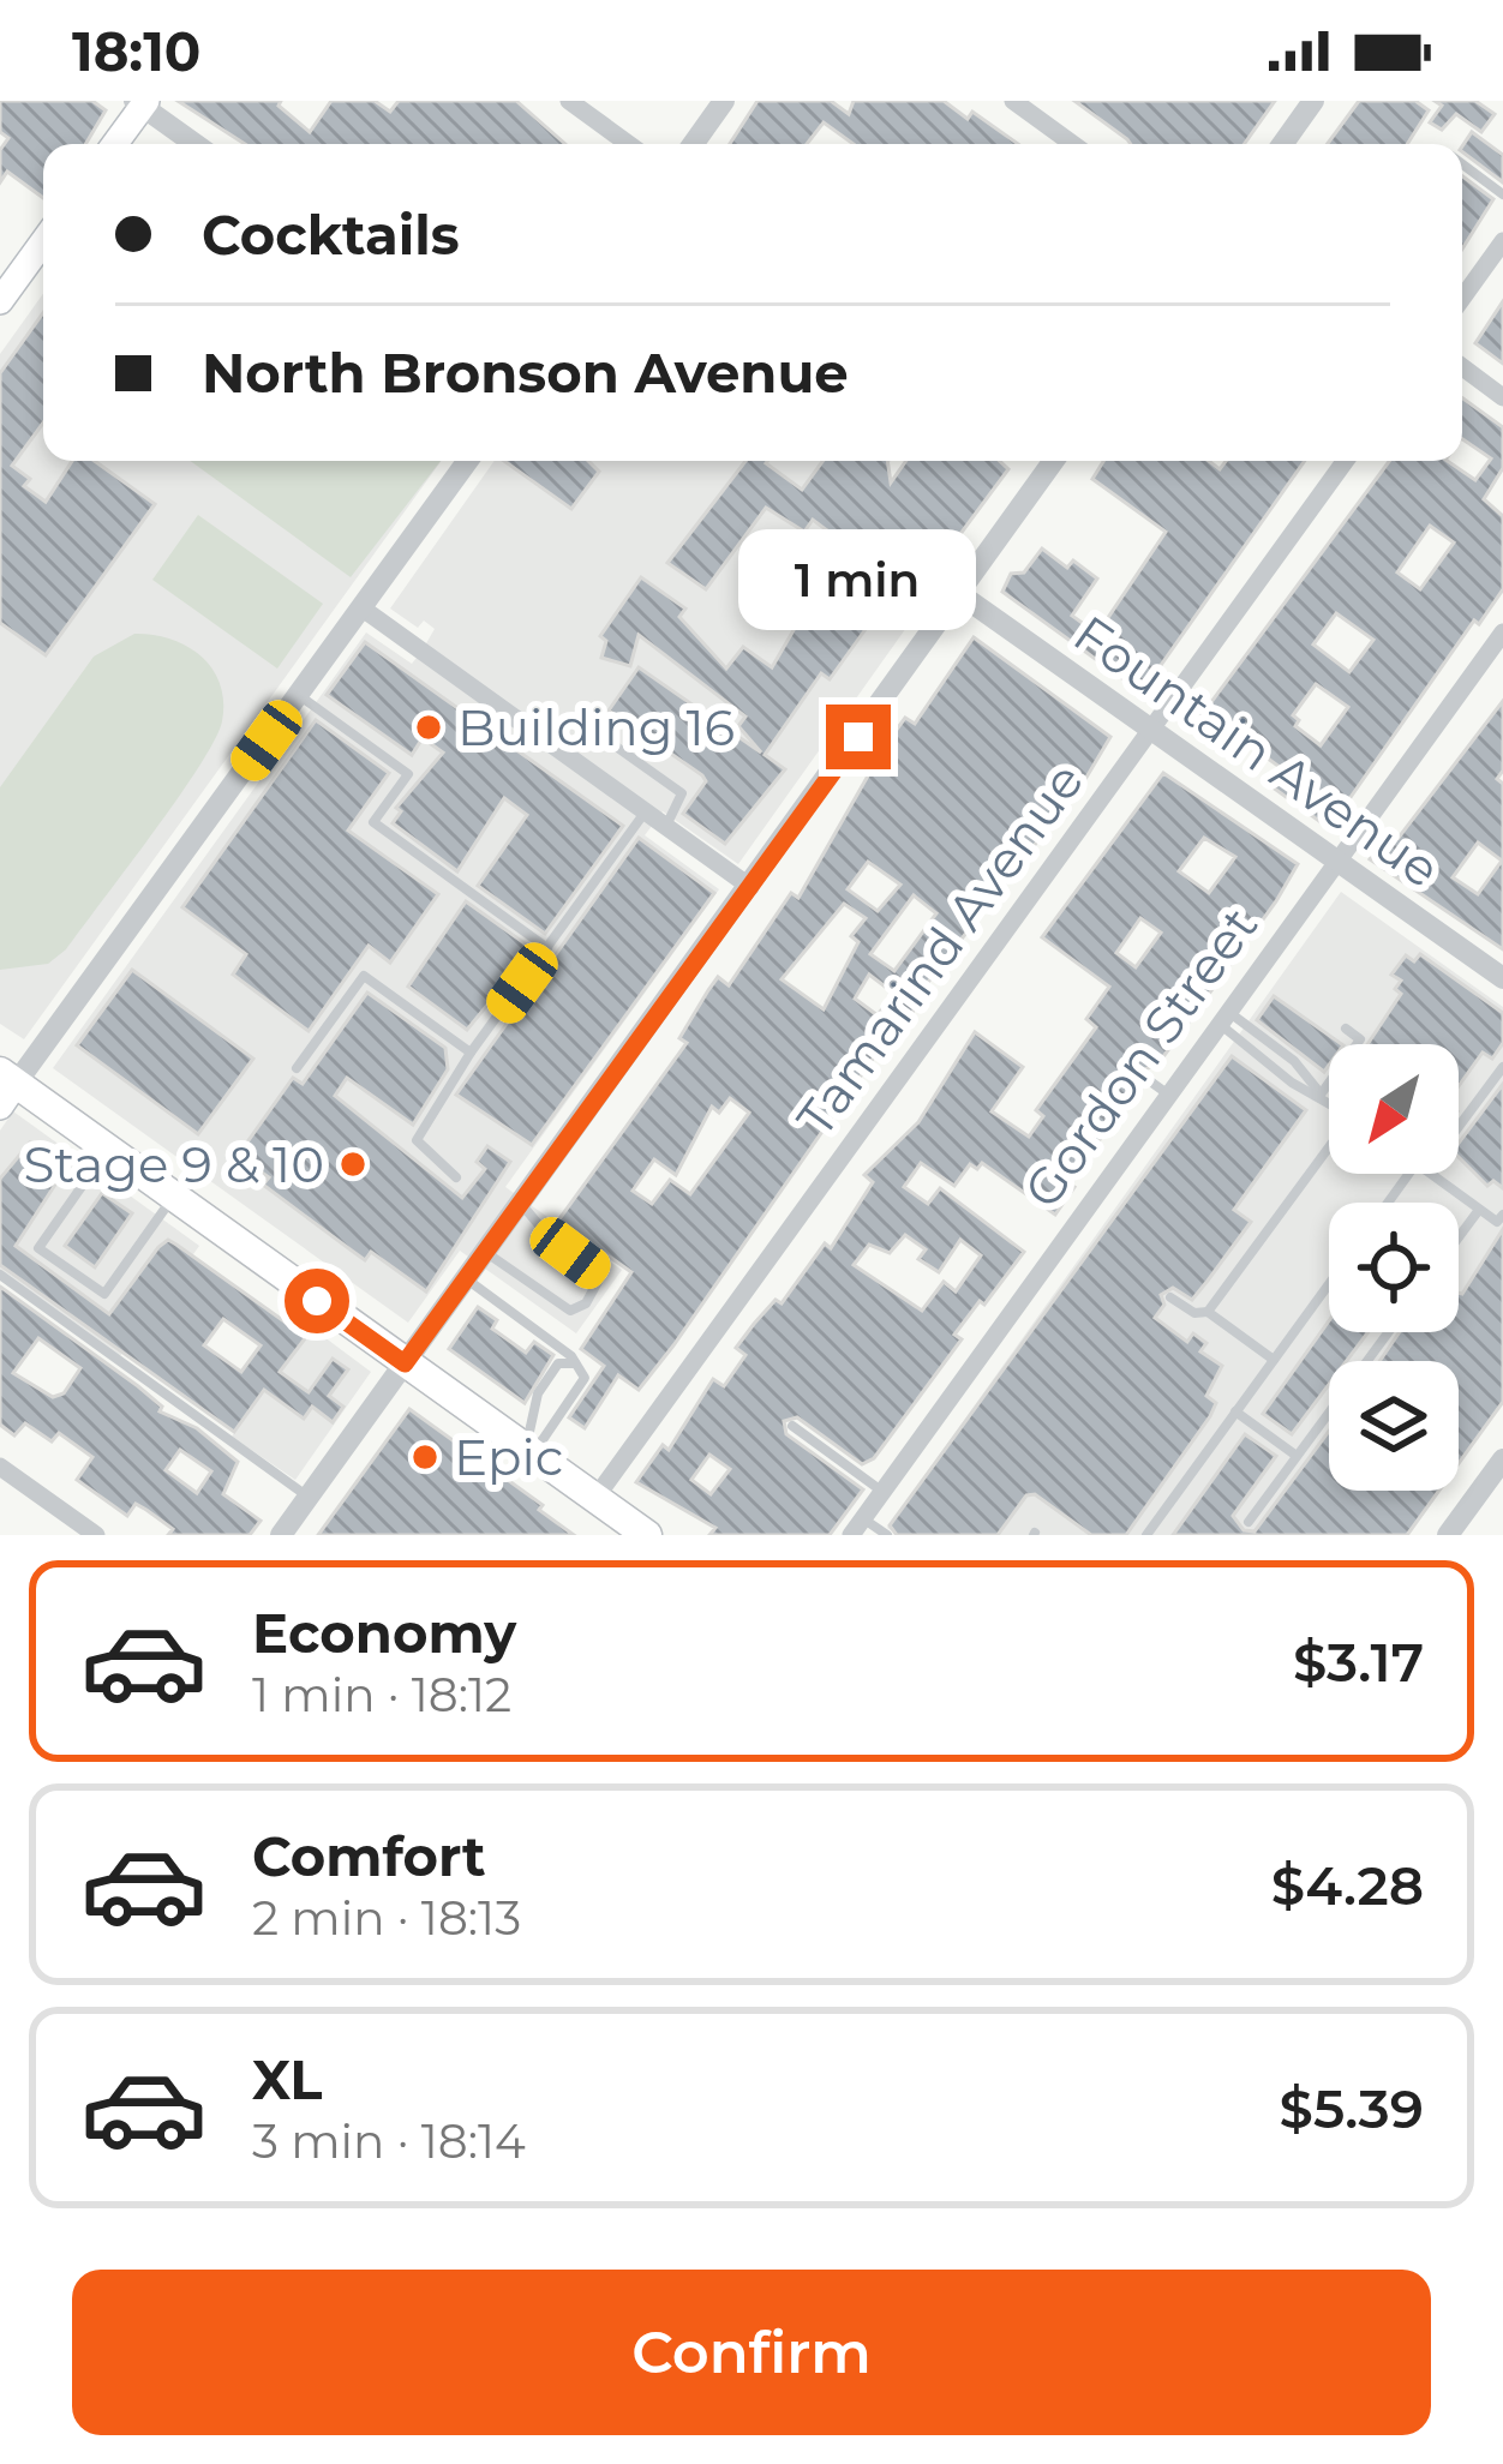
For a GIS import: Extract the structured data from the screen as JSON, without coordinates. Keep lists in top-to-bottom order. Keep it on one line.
{"streets":{"street":["Fountain Avenue","Tamarind Avenue","Gordon Street"]},"crossings":[["Fountain Avenue","Tamarind Avenue"],["Fountain Avenue","Gordon Street"]],"places":["Building 16","Stage 9 & 10","Epic"],"north":"bottom left","page":{"status":"18:10","banner":["Cocktails","North Bronson Avenue"],"bubble":"1 min","list":[{"name":"Economy","note":"1 min · 18:12","value":"$3.17"},{"name":"Comfort","note":"2 min · 18:13","value":"$4.28"},{"name":"XL","note":"3 min · 18:14","value":"$5.39"}],"buttons":"Confirm"}}
